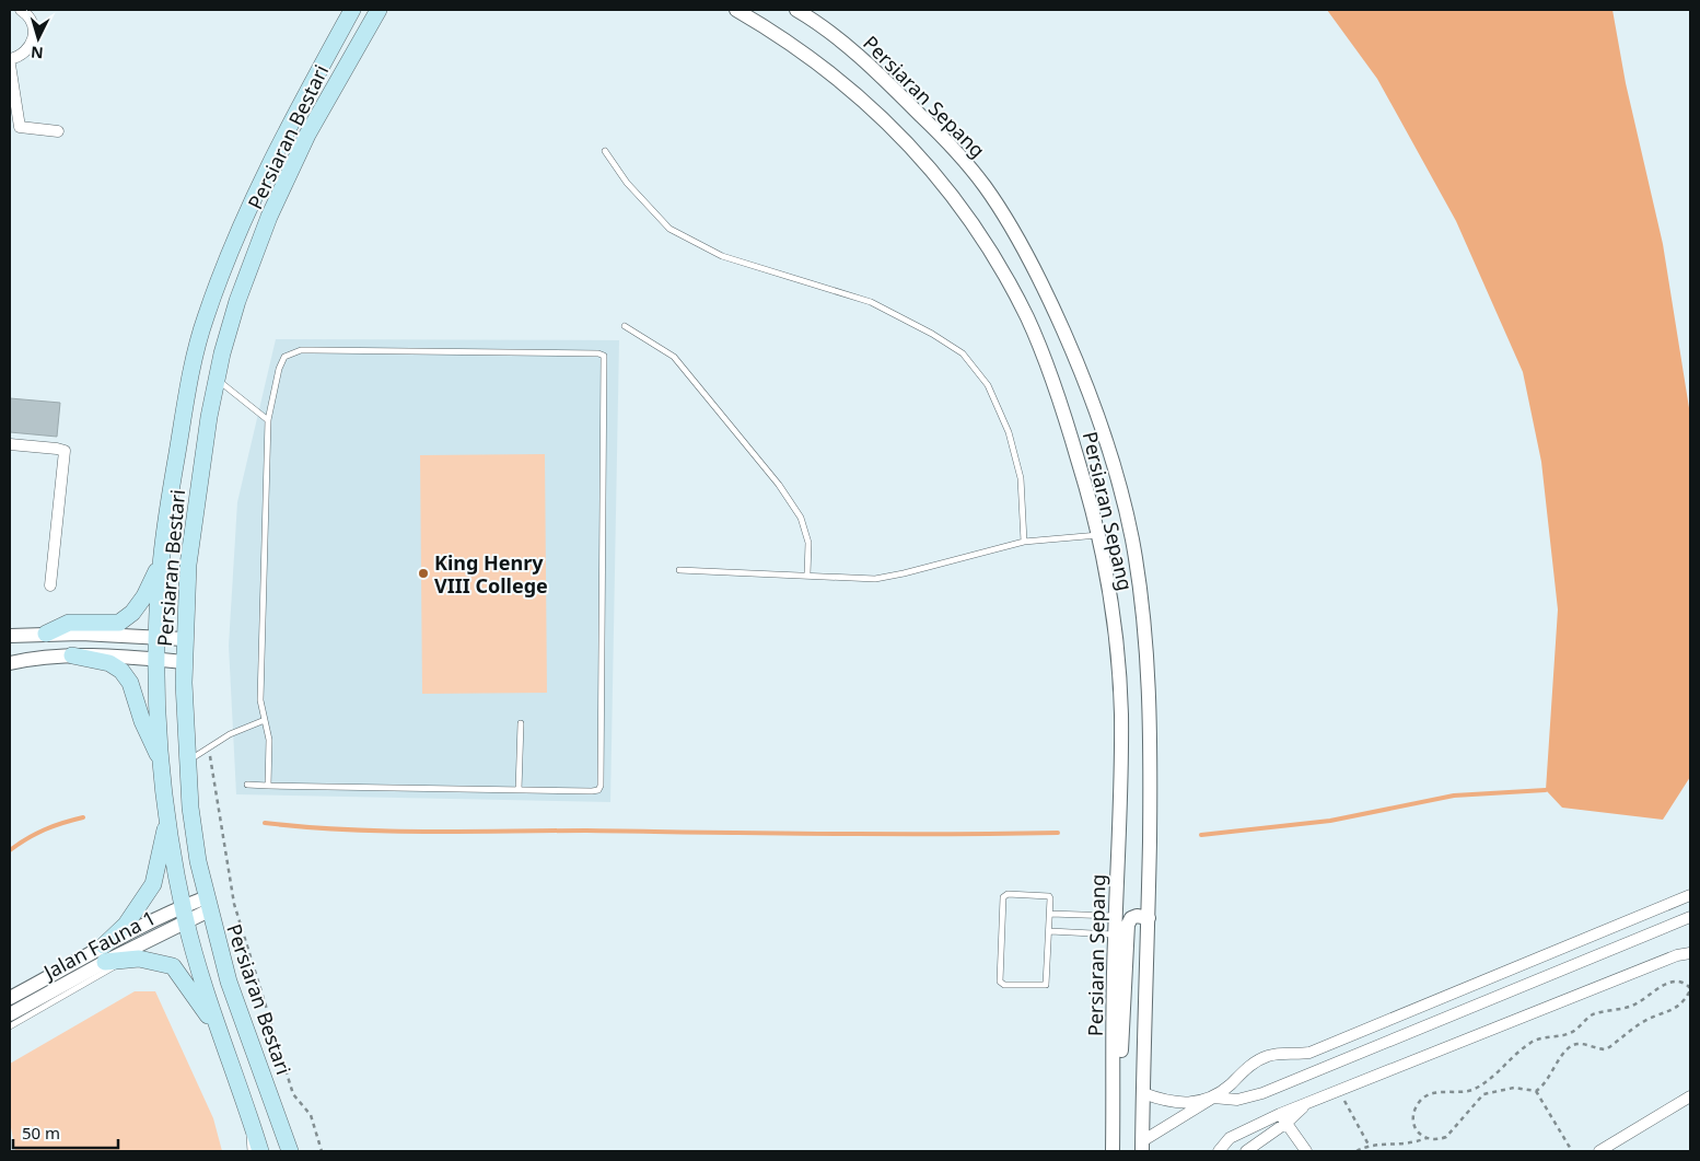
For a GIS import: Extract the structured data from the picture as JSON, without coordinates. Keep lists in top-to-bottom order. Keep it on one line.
{"streets":{"main road":["Persiaran Bestari"],"street":["Persiaran Sepang","Jalan Fauna 1"]},"crossings":[["Persiaran Bestari","Jalan Fauna 1"]],"places":["King Henry VIII College"],"scale_bar":"50 m","north":"bottom"}
